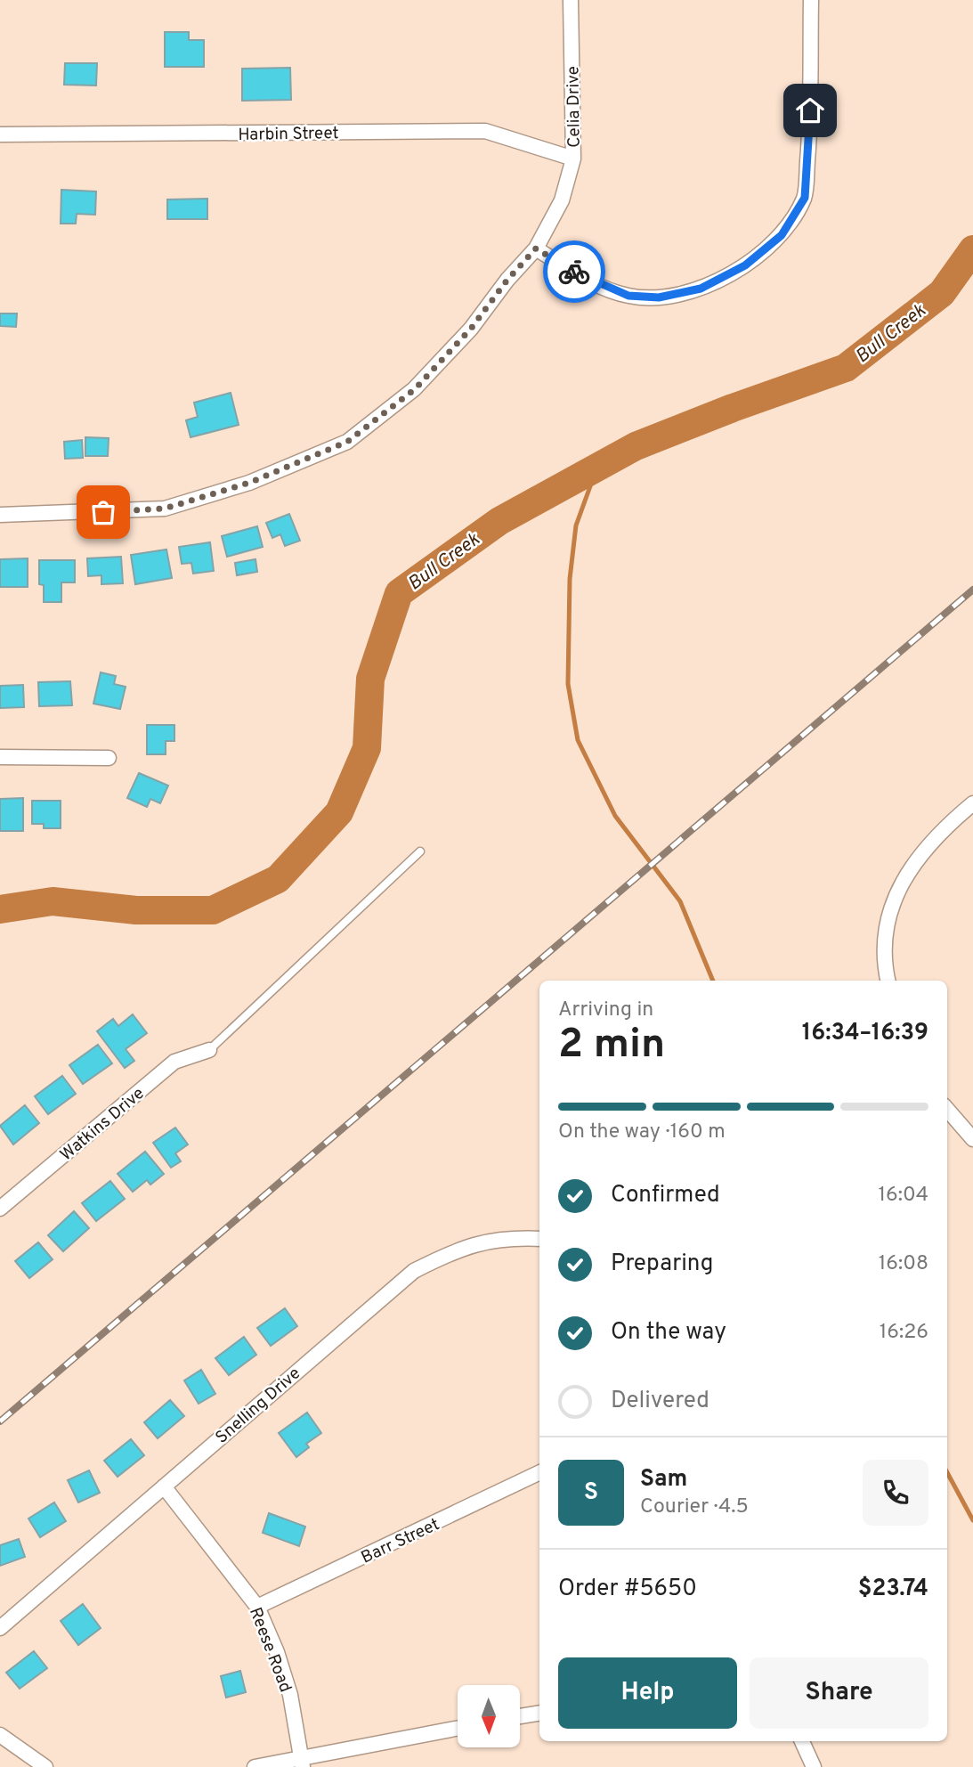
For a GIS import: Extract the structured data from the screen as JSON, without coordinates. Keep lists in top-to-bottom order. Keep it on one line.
{"streets":{"street":["Celia Drive","Harbin Street","Watkins Drive","Snelling Drive","Barr Street","Reese Road"]},"crossings":[["Celia Drive","Harbin Street"],["Snelling Drive","Reese Road"],["Barr Street","Reese Road"]],"water":["Bull Creek"],"north":"bottom","page":{"heading":["2 min","Arriving in","16:34–16:39"],"panel":["Sam","Courier · 4.5","Order #5650","$23.74"],"bar":"On the way · 160 m","list":[["Confirmed","16:04"],["Preparing","16:08"],["On the way","16:26"],"Delivered"],"round":"S","buttons":["Help","Share"]}}
